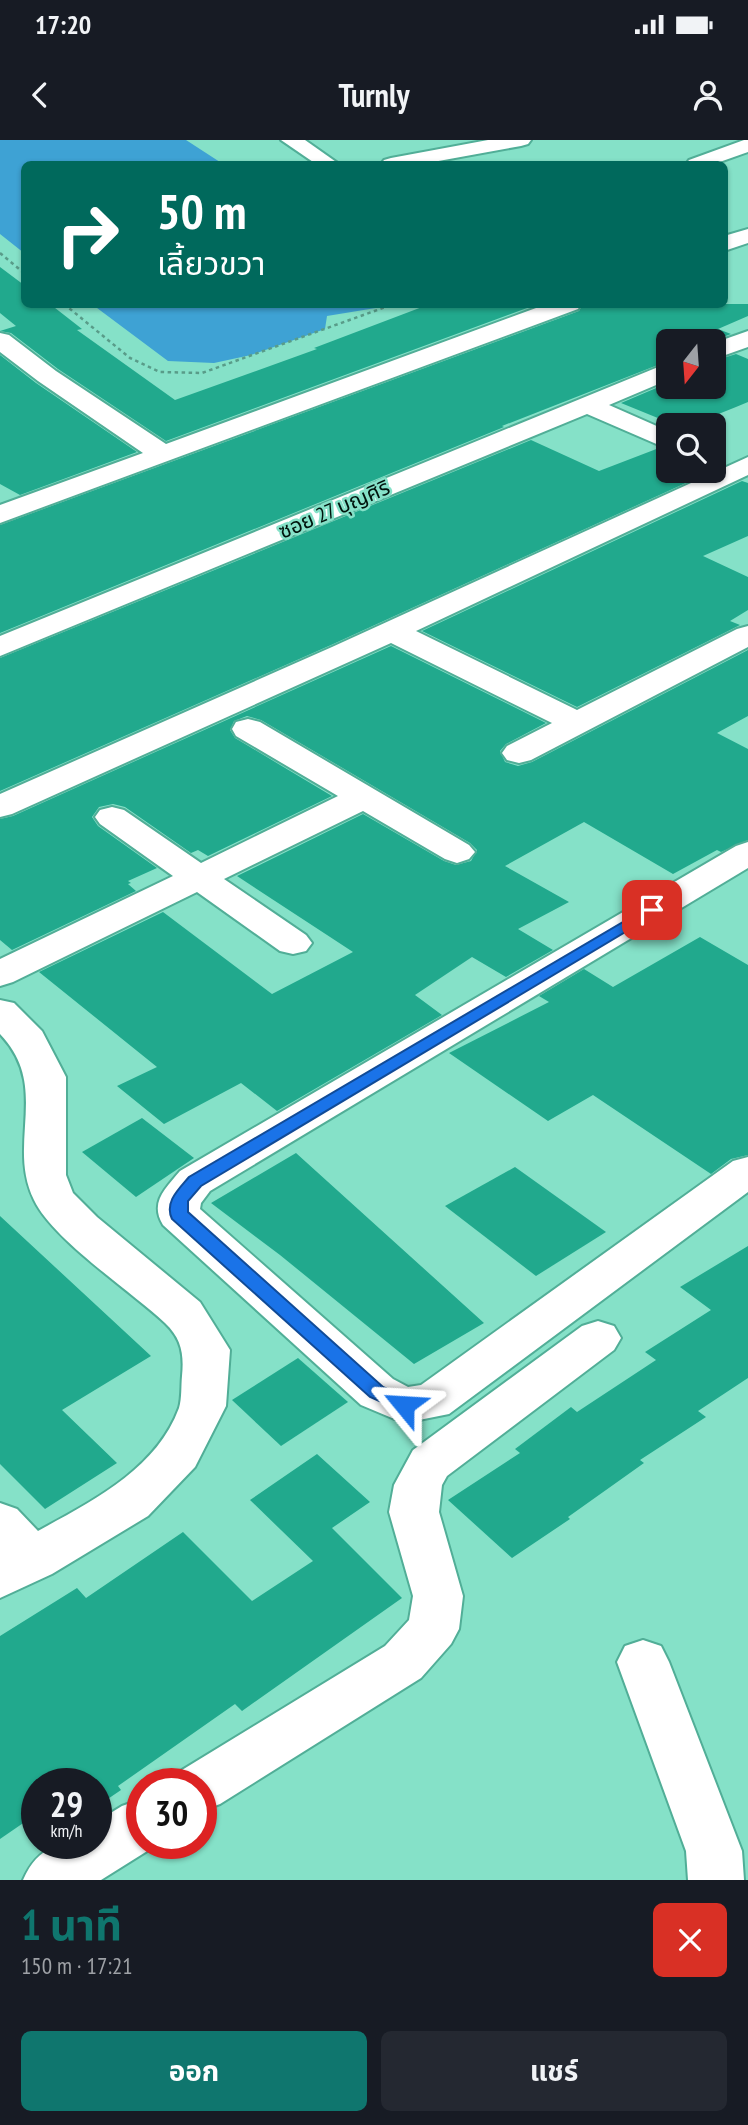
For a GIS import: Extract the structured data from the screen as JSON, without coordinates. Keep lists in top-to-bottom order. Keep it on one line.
{"streets":{"street":["ซอย 27 บุญศิริ"]},"north":"bottom","page":{"status":"17:20","header":"Turnly","turn":["50 m","เลี้ยวขวา"],"speed":"29 km/h","limit":"30","heading":["1 นาที","150 m · 17:21"],"buttons":["ออก","แชร์"]}}
